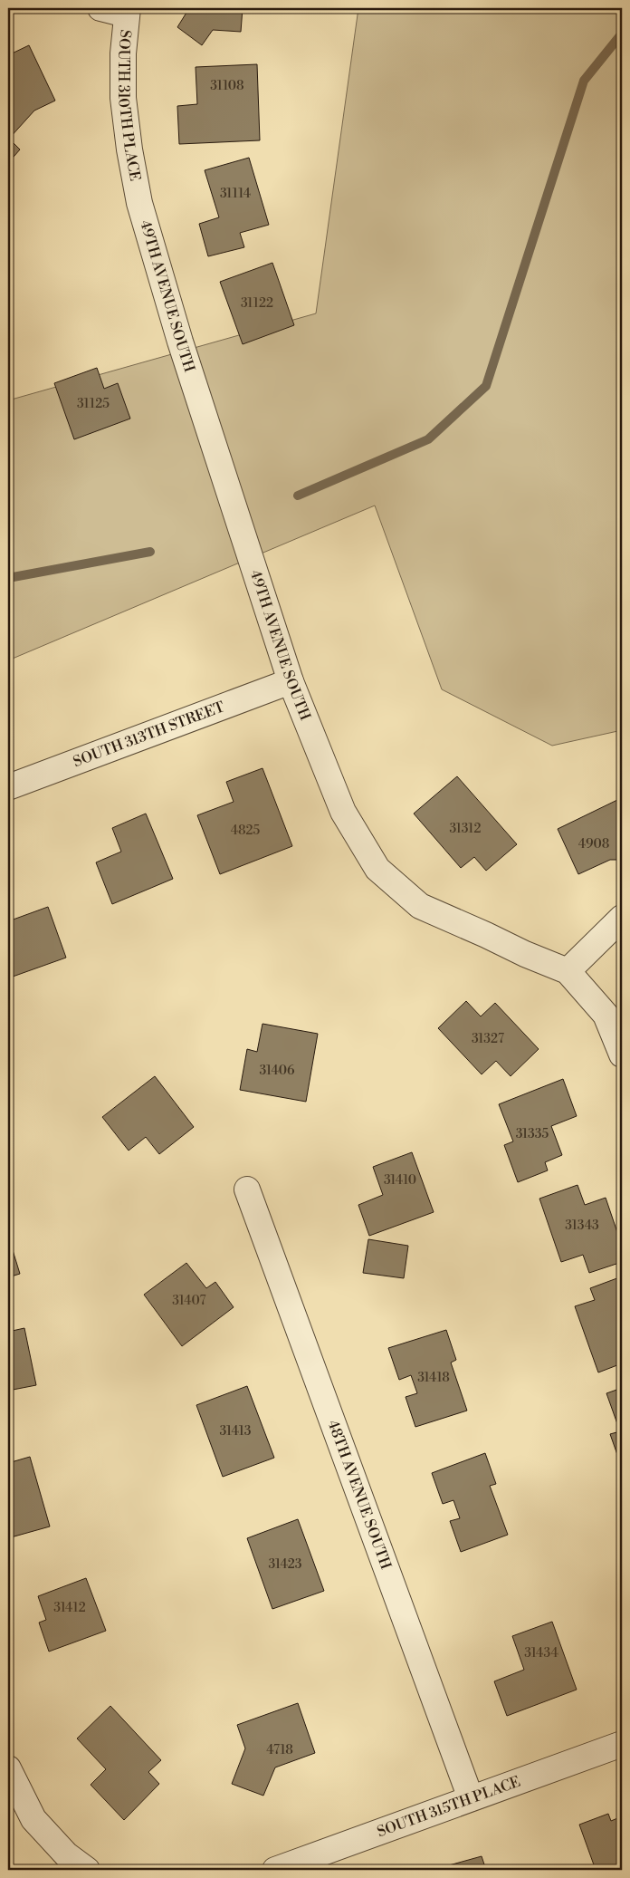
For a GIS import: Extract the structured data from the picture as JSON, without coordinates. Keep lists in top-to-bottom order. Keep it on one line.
{"streets":{"street":["SOUTH 310TH PLACE","49TH AVENUE SOUTH","SOUTH 313TH STREET","48TH AVENUE SOUTH","SOUTH 315TH PLACE"]},"crossings":[["SOUTH 310TH PLACE","49TH AVENUE SOUTH"],["49TH AVENUE SOUTH","SOUTH 313TH STREET"],["48TH AVENUE SOUTH","SOUTH 315TH PLACE"]],"house_numbers":["31108","31114","31122","31125","31312","4825","4908","31327","31406","31335","31410","31343","31407","31418","31413","31423","31412","31434","4718"]}
